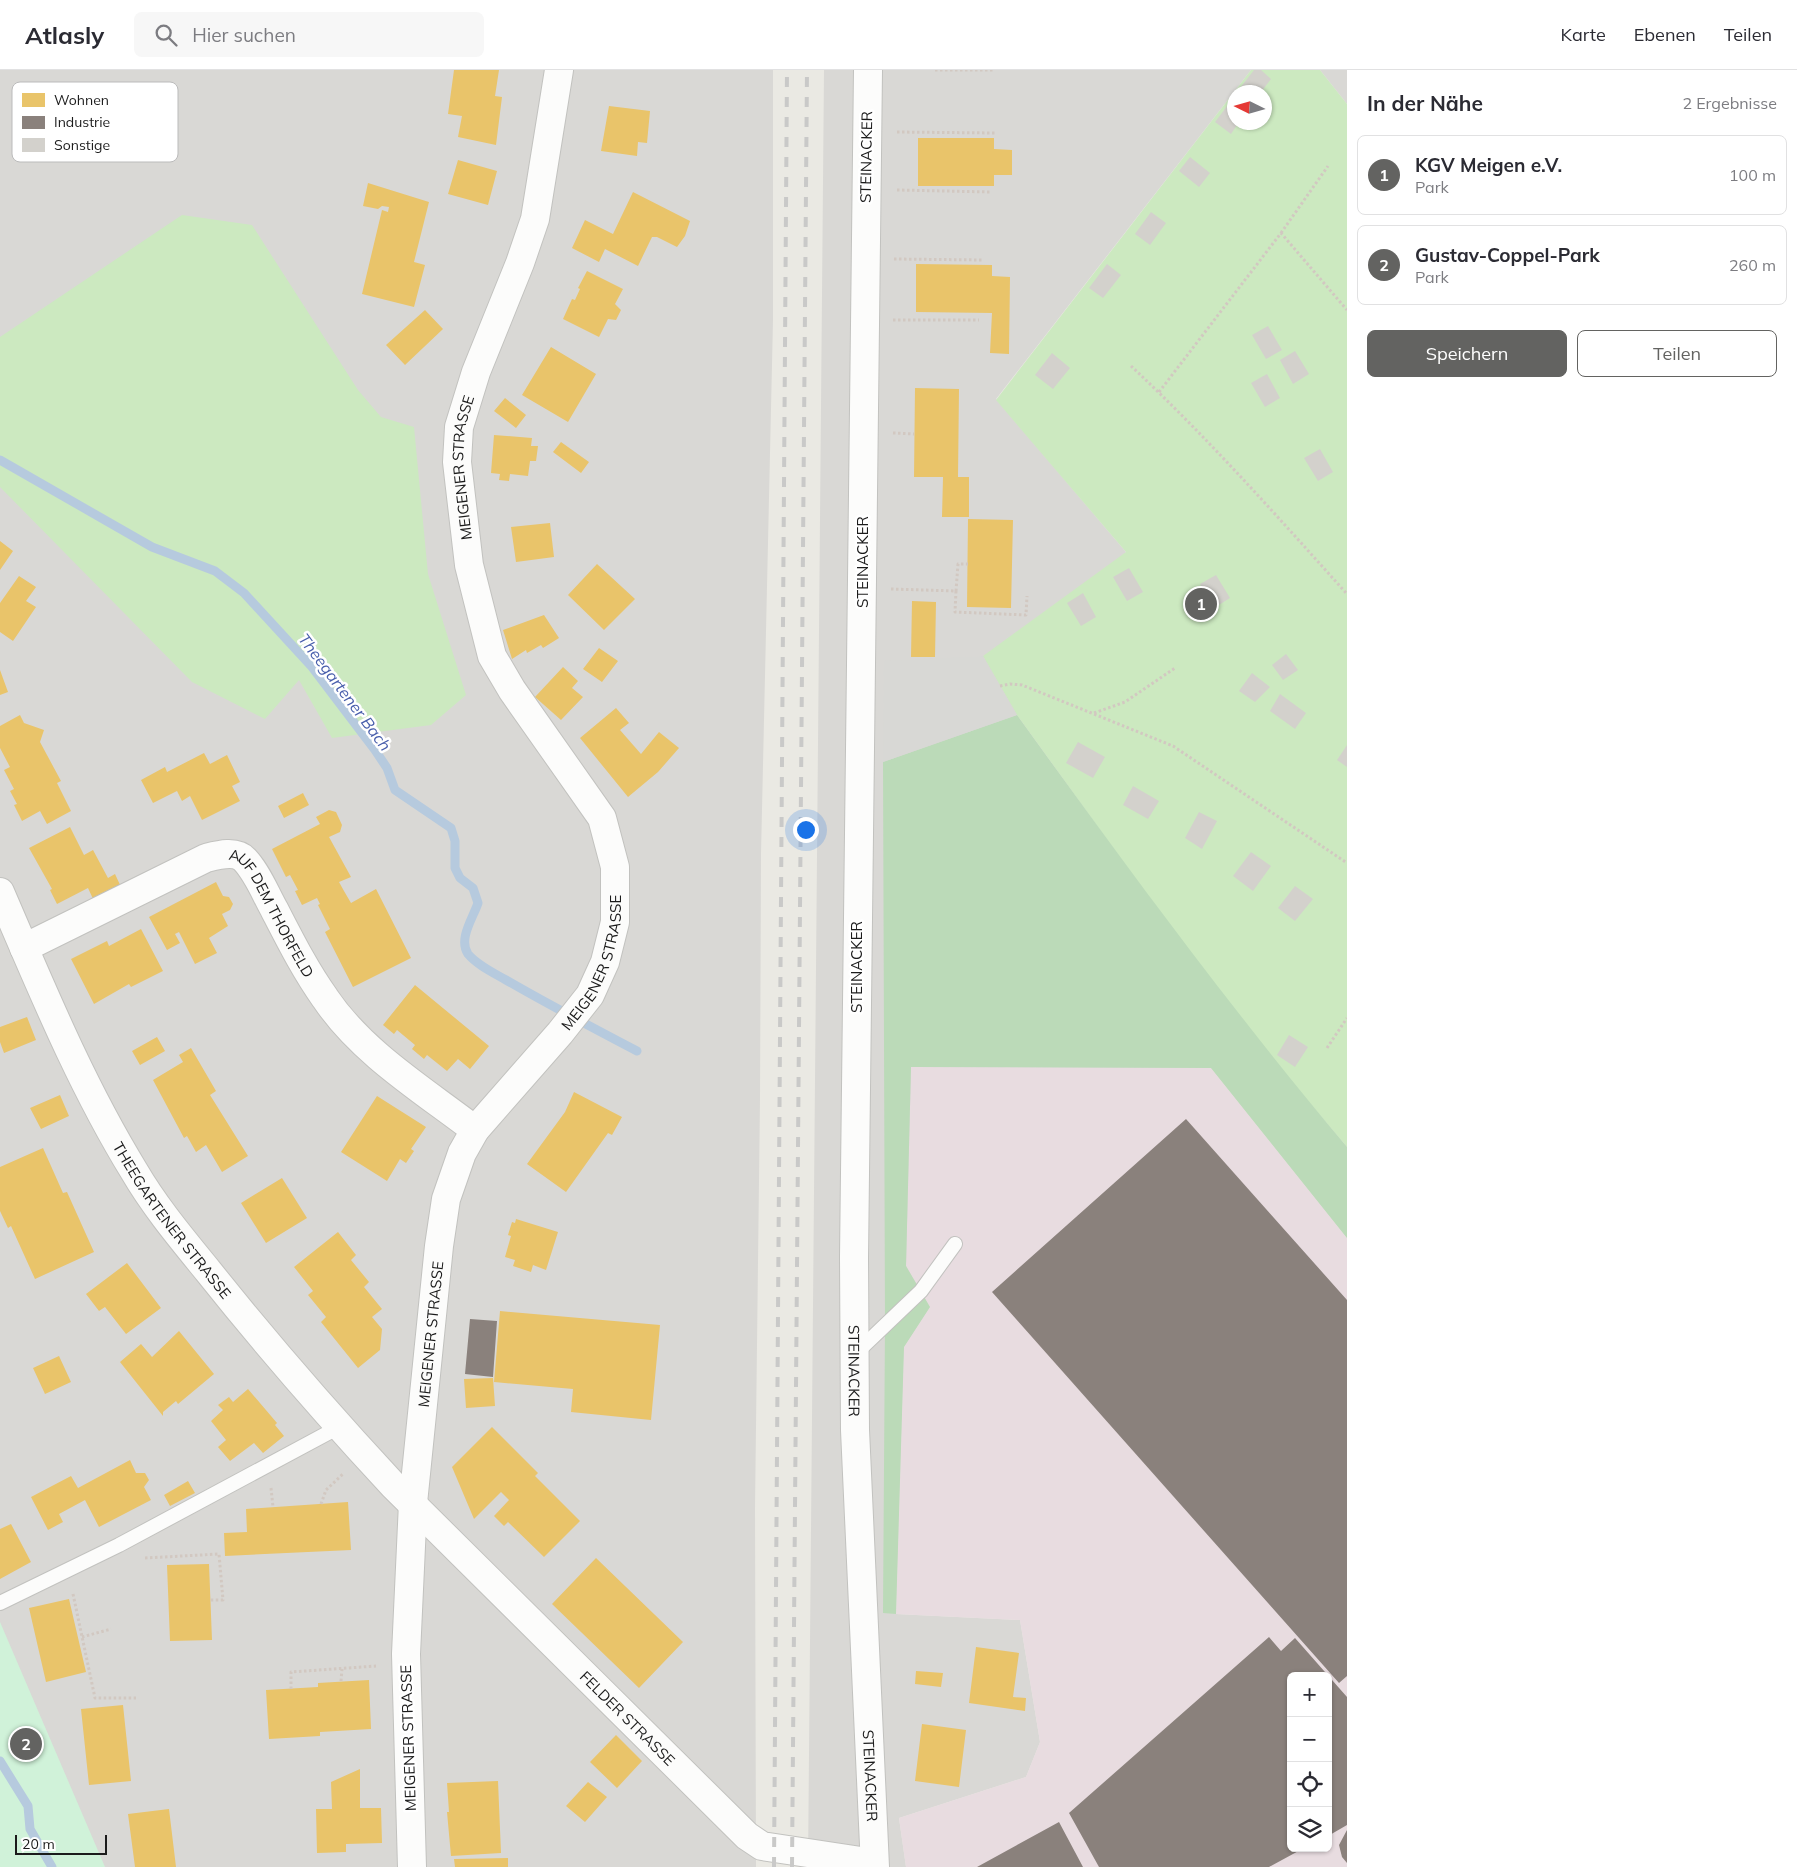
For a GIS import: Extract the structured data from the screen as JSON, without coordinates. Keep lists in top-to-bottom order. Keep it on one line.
{"streets":{"street":["STEINACKER","MEIGENER STRASSE","AUF DEM THORFELD","THEEGARTENER STRASSE","FELDER STRASSE"]},"crossings":[["STEINACKER","FELDER STRASSE"],["MEIGENER STRASSE","AUF DEM THORFELD"],["MEIGENER STRASSE","THEEGARTENER STRASSE"],["MEIGENER STRASSE","FELDER STRASSE"],["AUF DEM THORFELD","THEEGARTENER STRASSE"],["THEEGARTENER STRASSE","FELDER STRASSE"]],"water":["Theegartener Bach"],"legend":["Wohnen","Industrie","Sonstige"],"scale_bar":"20 m","north":"left","page":{"header":"Atlasly","search":"Hier suchen","nav":["Karte","Ebenen","Teilen"],"heading":["In der Nähe","2 Ergebnisse"],"list":[{"mark":"1","name":"KGV Meigen e.V.","note":"Park","value":"100 m"},{"mark":"2","name":"Gustav-Coppel-Park","note":"Park","value":"260 m"}],"buttons":["Speichern","Teilen"],"pins":["1","2"],"map_buttons":["+","−"],"scale":"20 m"}}
